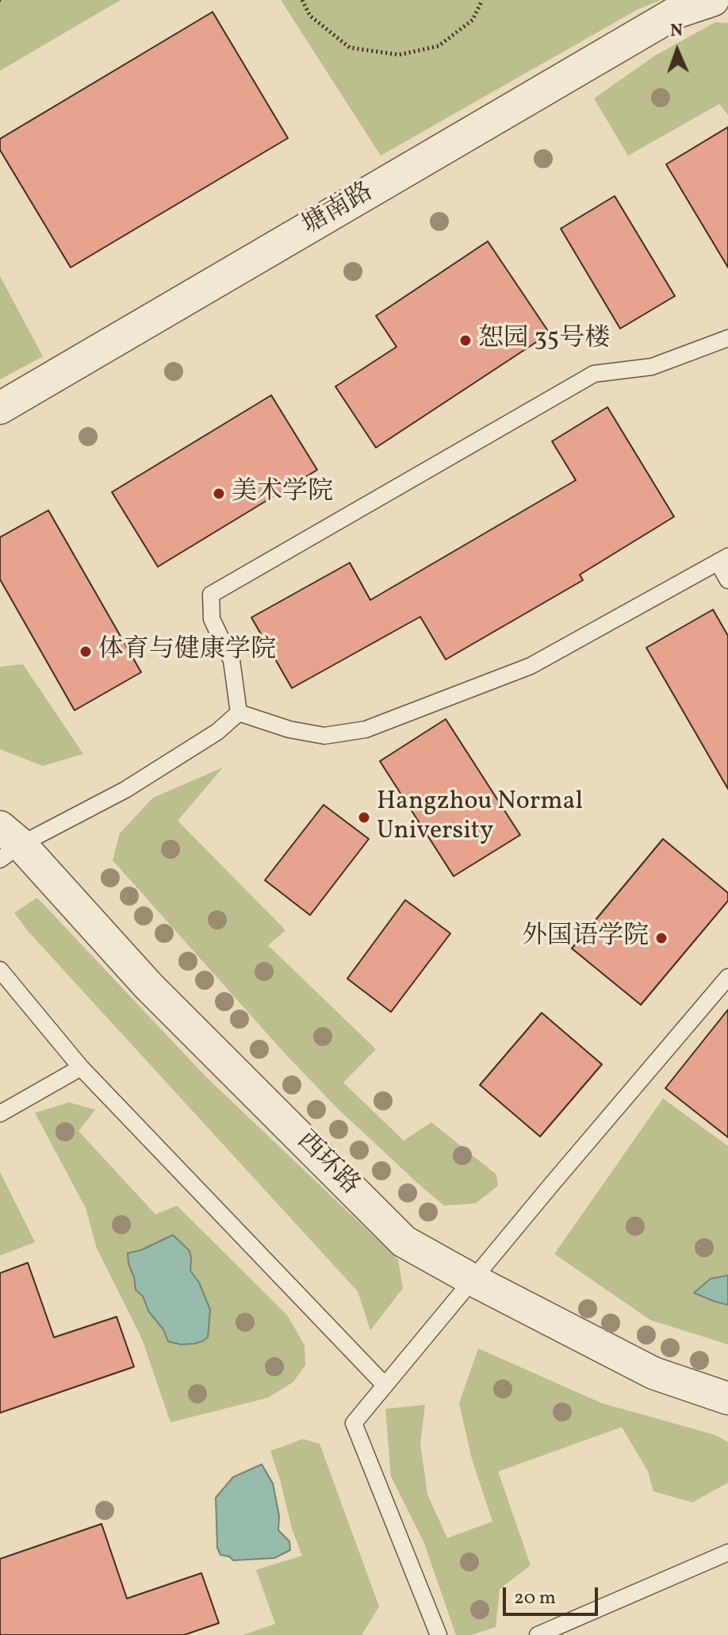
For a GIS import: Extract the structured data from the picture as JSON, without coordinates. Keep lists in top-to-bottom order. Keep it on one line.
{"streets":{"street":["塘南路","西环路"]},"places":["恕园 35号楼","美术学院","体育与健康学院","Hangzhou Normal University","外国语学院"],"scale_bar":"20 m","north":"top"}
